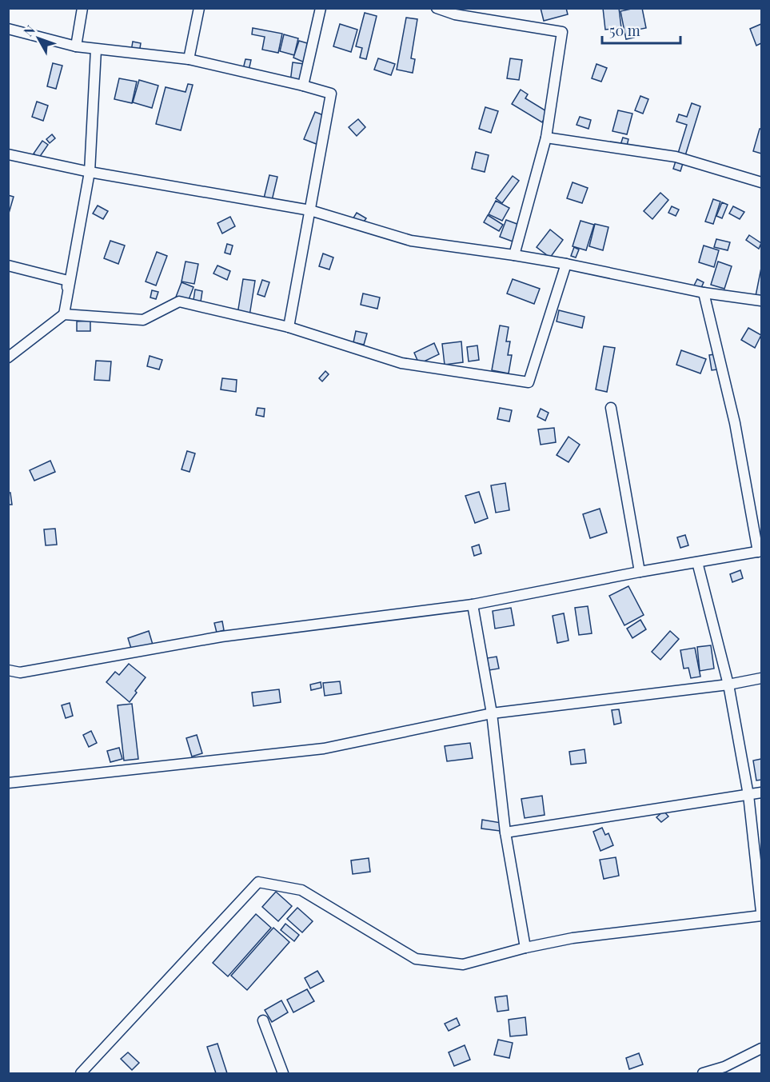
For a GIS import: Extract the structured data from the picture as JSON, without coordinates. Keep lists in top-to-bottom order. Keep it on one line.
{"scale_bar":"50 m","north":"top left"}
